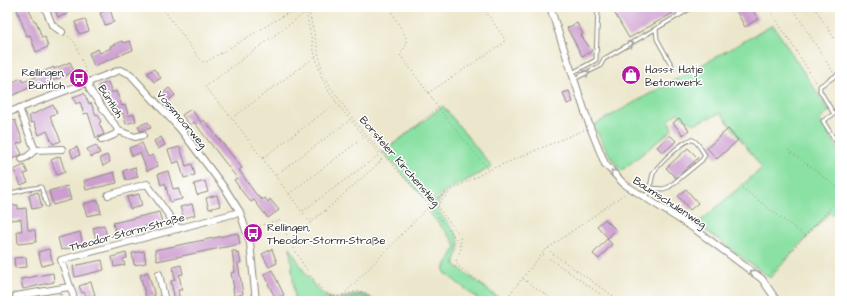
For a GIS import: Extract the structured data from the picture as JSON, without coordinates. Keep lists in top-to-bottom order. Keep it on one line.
{"streets":{"street":["Büntloh","Vossmoorweg","Baumschulenweg","Theodor-Storm-Straße"],"path":["Borsteler Kirchenstieg"]},"crossings":[["Büntloh","Vossmoorweg"],["Vossmoorweg","Theodor-Storm-Straße"]],"one_way":["Baumschulenweg"],"places":{"shop":["Hass+ Hatje Betonwerk"],"bus stop":["Rellingen, Büntloh","Rellingen, Theodor-Storm-Straße"]}}
